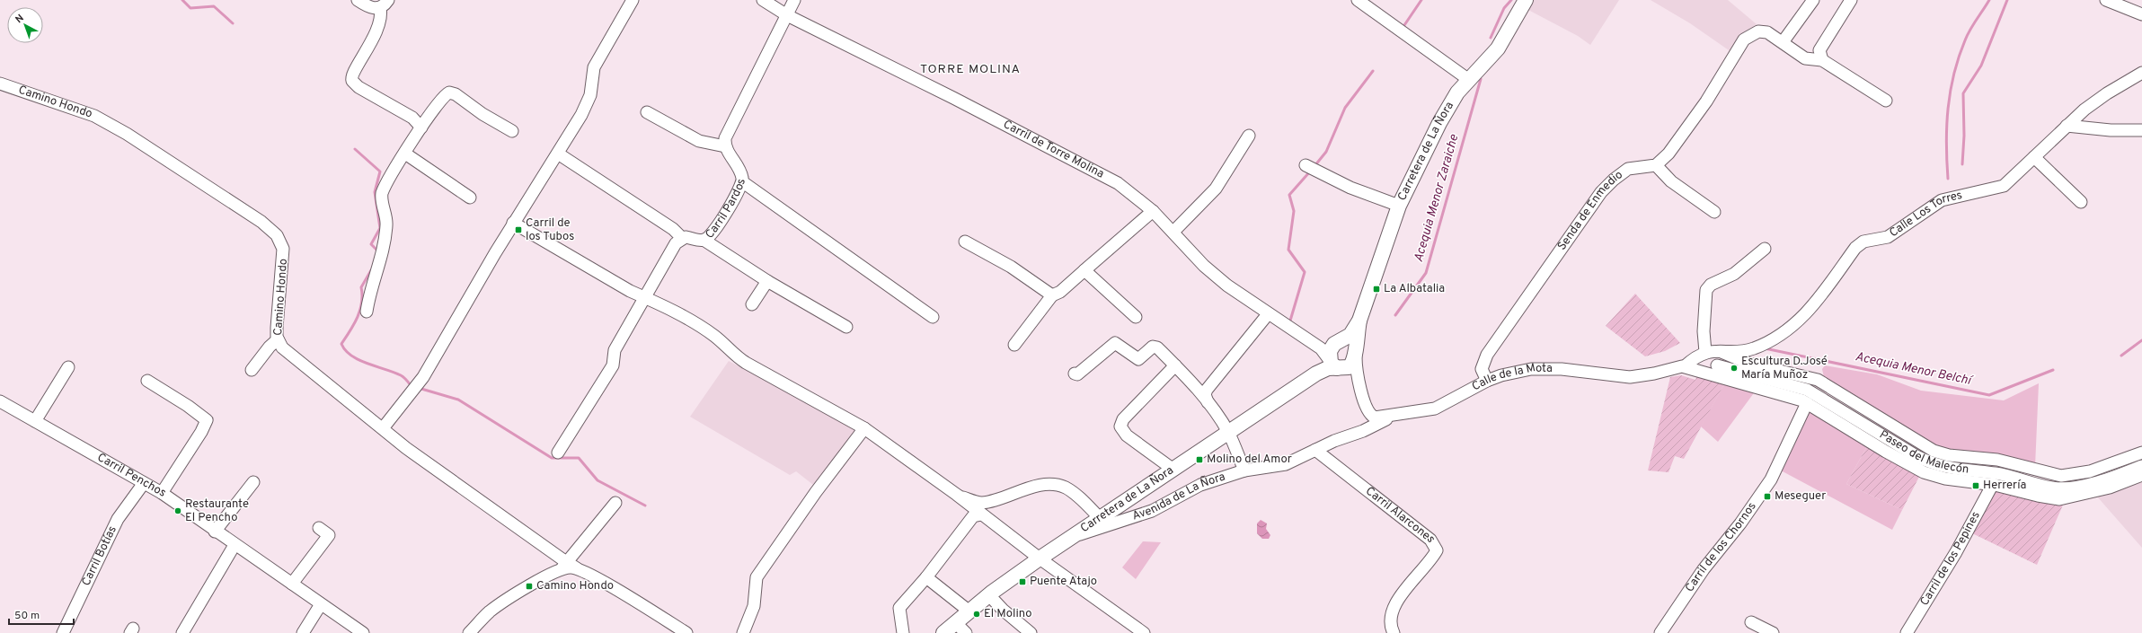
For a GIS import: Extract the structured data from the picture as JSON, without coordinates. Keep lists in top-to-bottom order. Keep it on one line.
{"streets":{"main road":["Carretera de La Ñora"],"street":["Camino Hondo","Carril de Torre Molina","Carril Pardos","Senda de Enmedio","Calle Los Torres","Calle de la Mota","Paseo del Malecón","Carril Penchos","Avenida de La Ñora","Carril Alarcones","Carril de los Chornos","Carril Botías","Carril de los Pepines"]},"crossings":[["Carril de Torre Molina","Carretera de La Ñora"],["Carretera de La Ñora","Avenida de La Ñora"],["Senda de Enmedio","Calle de la Mota"],["Calle de la Mota","Avenida de La Ñora"],["Carril Penchos","Carril Botías"],["Avenida de La Ñora","Carril Alarcones"]],"districts":["TORRE MOLINA"],"water":["Acequia Menor Zaraiche","Acequia Menor Belchí"],"places":{"transit":["Carril de los Tubos","La Albatalia","Molino del Amor","Herrería","Meseguer","Puente Atajo","Camino Hondo"],"other":["Escultura D.José María Muñoz","Restaurante El Pencho","El Molino"]},"scale_bar":"50 m","north":"top left"}
